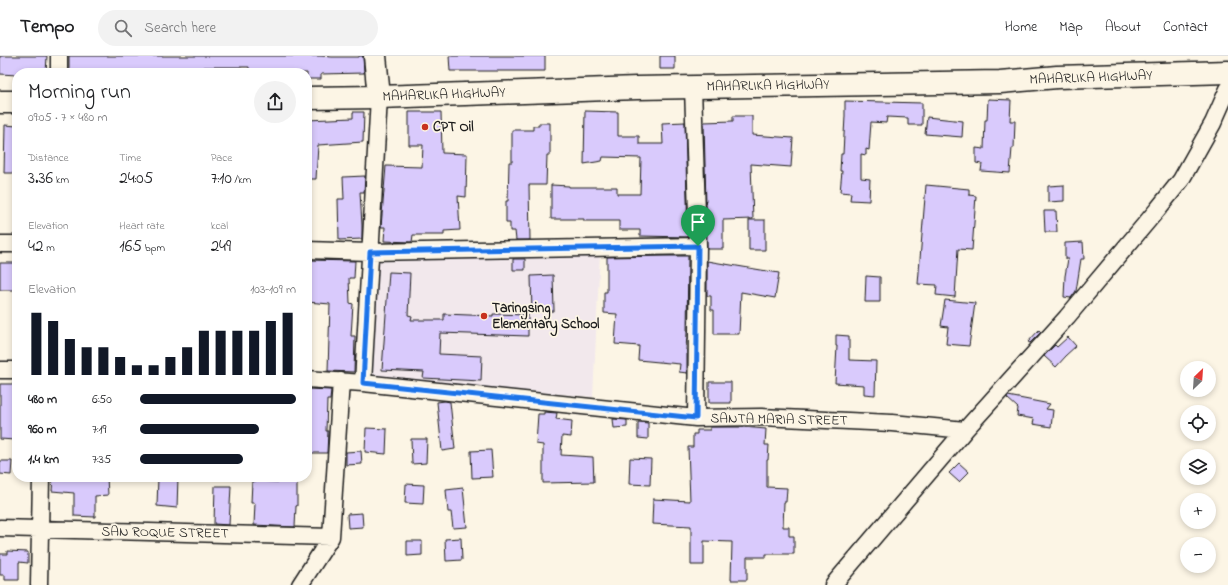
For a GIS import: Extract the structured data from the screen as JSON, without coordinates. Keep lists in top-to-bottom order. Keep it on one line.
{"streets":{"main road":["MAHARLIKA HIGHWAY"],"street":["SANTA MARIA STREET","SAN ROQUE STREET"]},"places":["CPT Oil","Taringsing Elementary School"],"north":"top right","page":{"header":"Tempo","search":"Search here","nav":["Home","Map","About","Contact"],"heading":["Morning run","09:05 · 7 × 480 m"],"stats":[["Distance","3.36 km"],["Time","24:05"],["Pace","7:10 /km"],["Elevation","42 m"],["Heart rate","165 bpm"],["kcal","249"]],"chart":["Elevation","103–109 m"],"map_buttons":["+","−"],"list":[{"name":"480 m","note":"6:50"},{"name":"960 m","note":"7:19"},{"name":"1.4 km","note":"7:35"}]}}
